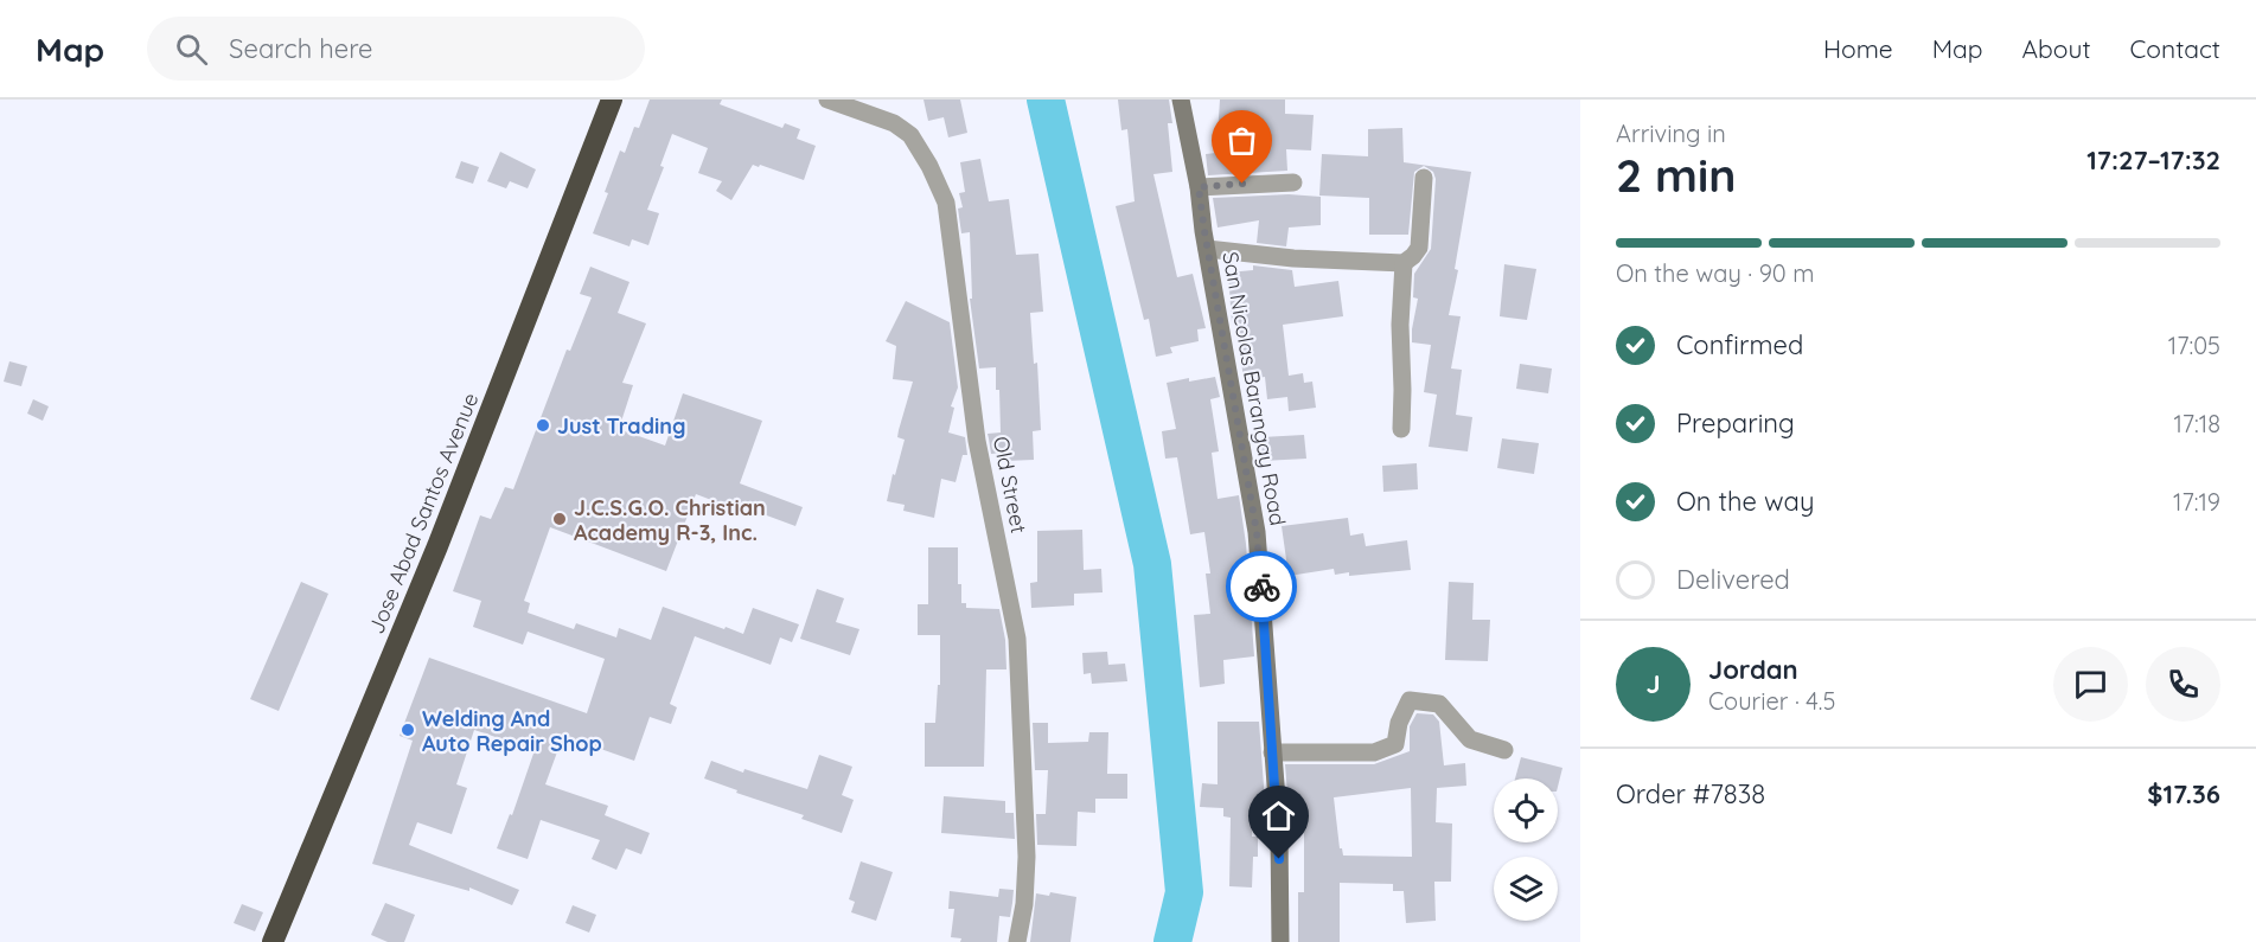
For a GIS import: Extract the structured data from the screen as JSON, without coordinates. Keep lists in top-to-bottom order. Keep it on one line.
{"streets":{"highway":["Jose Abad Santos Avenue"],"street":["San Nicolas Barangay Road","Old Street"]},"places":["Just Trading","J.C.S.G.O. Christian Academy R-3, Inc.","Welding And Auto Repair Shop"],"page":{"header":"Map","search":"Search here","nav":["Home","Map","About","Contact"],"heading":["2 min","Arriving in","17:27–17:32"],"panel":["Jordan","Courier · 4.5","Order #7838","$17.36"],"bar":"On the way · 90 m","list":[["Confirmed","17:05"],["Preparing","17:18"],["On the way","17:19"],"Delivered"],"round":"J"}}
